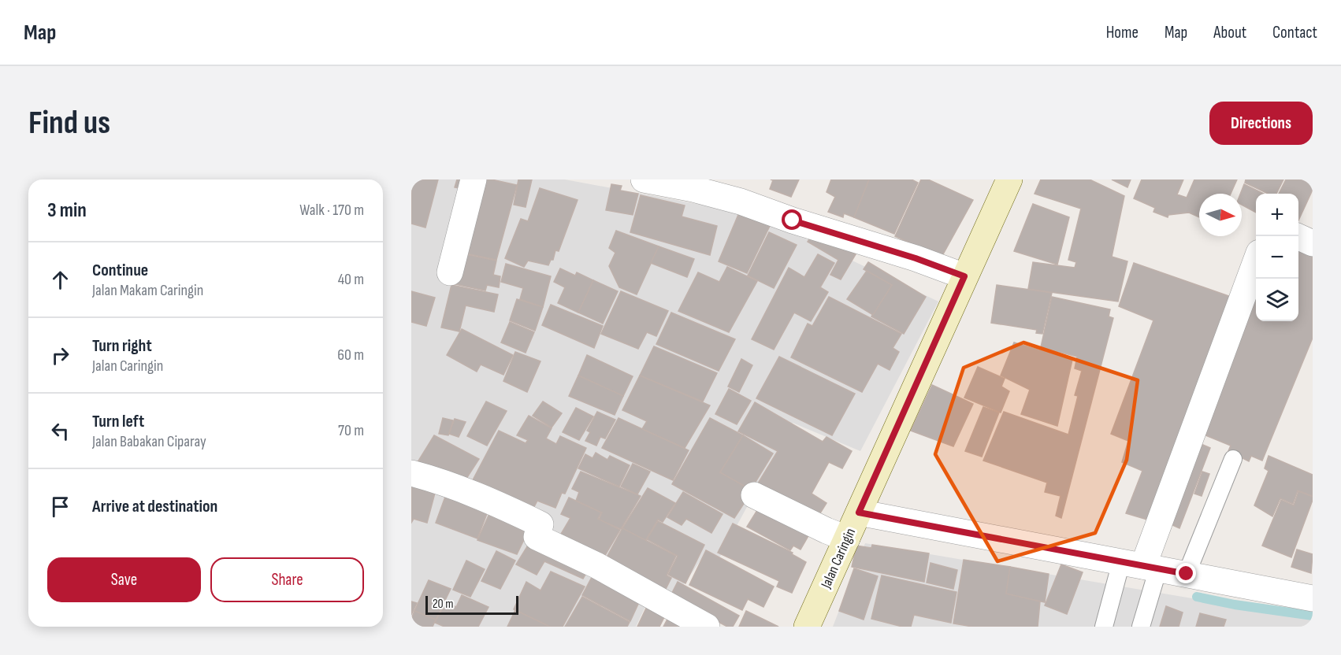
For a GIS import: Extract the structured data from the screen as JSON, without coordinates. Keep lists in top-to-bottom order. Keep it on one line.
{"streets":{"main road":["Jalan Caringin"]},"scale_bar":"20 m","north":"right","page":{"header":"Map","nav":["Home","Map","About","Contact"],"buttons":["Directions",["Save","Share"]],"title":"Find us","heading":["3 min","Walk · 170 m"],"map_buttons":["+","−"],"list":[["Continue","Jalan Makam Caringin","40 m"],["Turn right","Jalan Caringin","60 m"],["Turn left","Jalan Babakan Ciparay","70 m"],"Arrive at destination"],"scale":"20 m"}}
